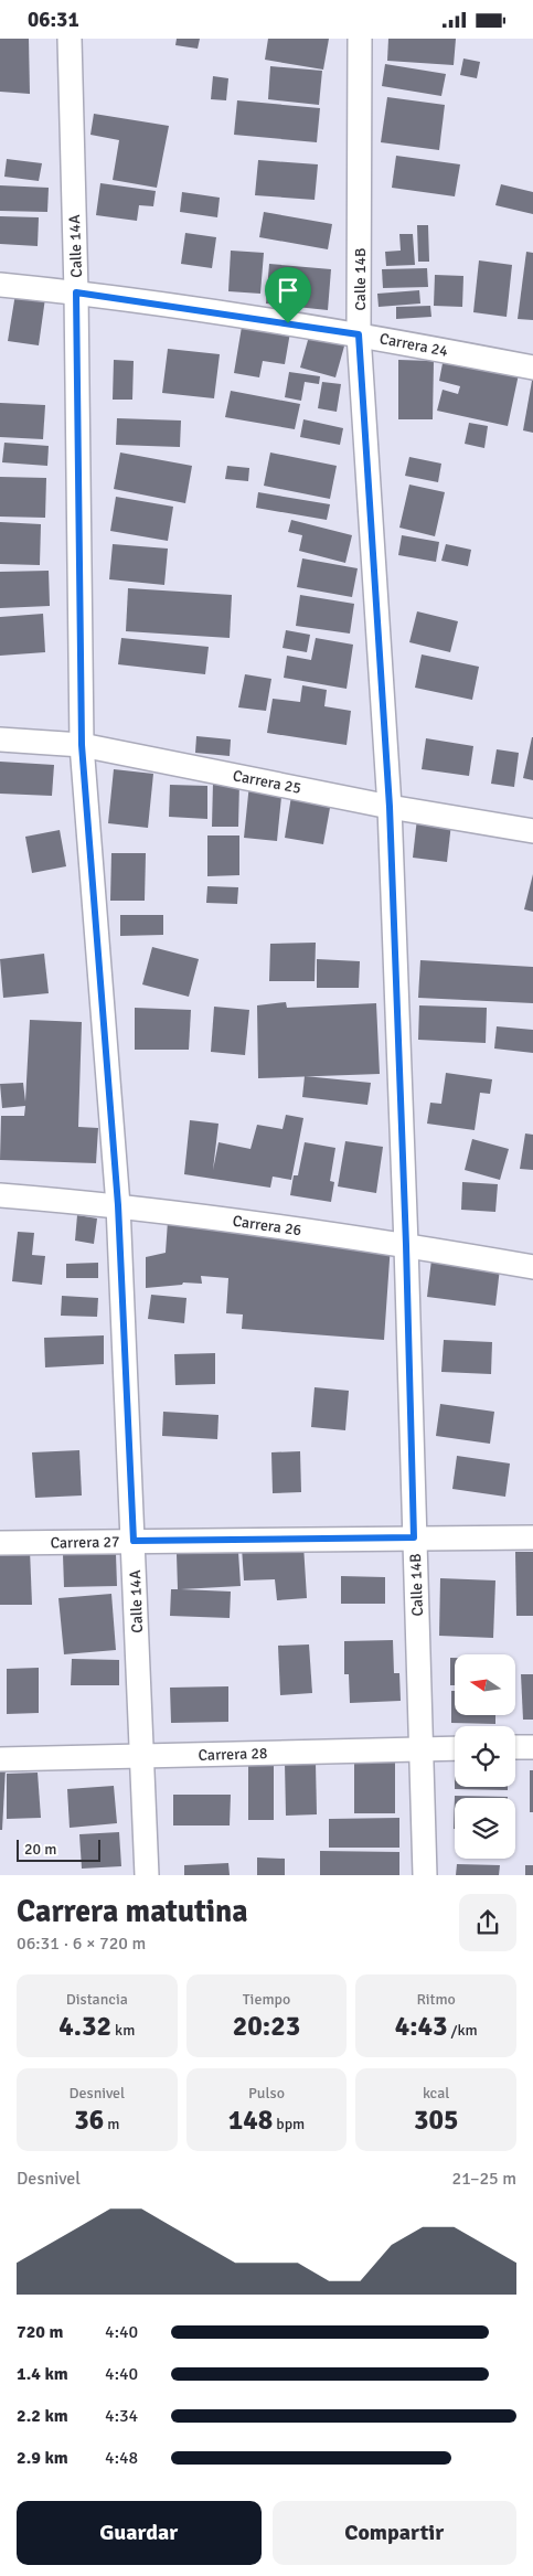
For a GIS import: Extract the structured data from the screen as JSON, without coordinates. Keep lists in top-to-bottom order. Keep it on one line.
{"streets":{"street":["Calle 14A","Calle 14B","Carrera 24","Carrera 25","Carrera 26","Carrera 27","Carrera 28"]},"crossings":[["Calle 14A","Carrera 24"],["Calle 14A","Carrera 25"],["Calle 14A","Carrera 26"],["Calle 14A","Carrera 27"],["Calle 14A","Carrera 28"],["Calle 14B","Carrera 24"],["Calle 14B","Carrera 25"],["Calle 14B","Carrera 26"],["Calle 14B","Carrera 27"],["Calle 14B","Carrera 28"]],"scale_bar":"20 m","north":"left","page":{"status":"06:31","scale":"20 m","heading":["Carrera matutina","06:31 · 6 × 720 m"],"stats":[["Distancia","4.32 km"],["Tiempo","20:23"],["Ritmo","4:43 /km"],["Desnivel","36 m"],["Pulso","148 bpm"],["kcal","305"]],"chart":["Desnivel","21–25 m"],"list":[{"name":"720 m","note":"4:40"},{"name":"1.4 km","note":"4:40"},{"name":"2.2 km","note":"4:34"},{"name":"2.9 km","note":"4:48"}],"buttons":["Guardar","Compartir"]}}
